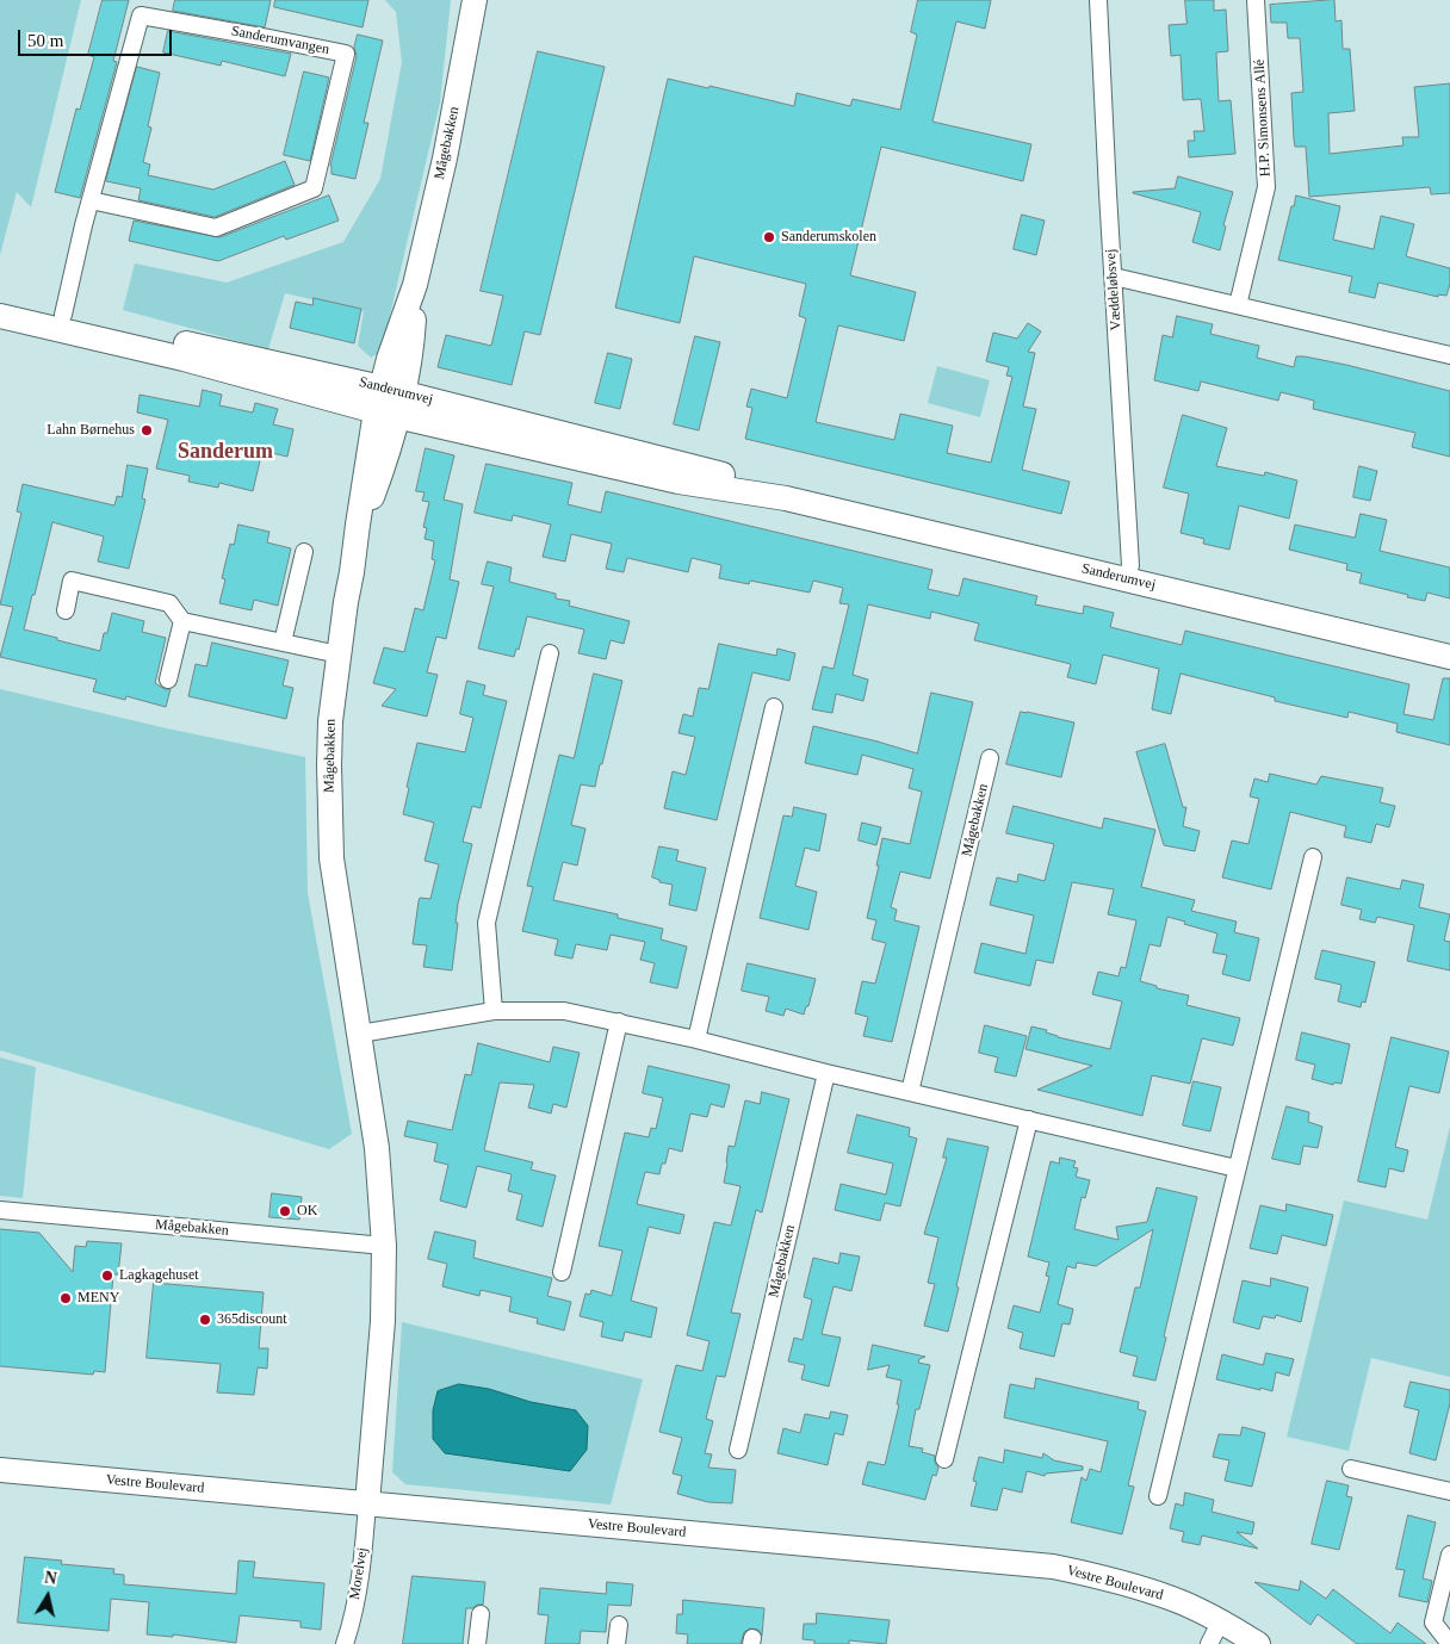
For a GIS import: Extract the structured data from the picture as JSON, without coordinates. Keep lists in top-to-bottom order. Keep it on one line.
{"streets":{"street":["Sanderumvangen","H.P. Simonsens Allé","Mågebakken","Væddeløbsvej","Sanderumvej","Vestre Boulevard","Morelvej"]},"crossings":[["Sanderumvangen","Sanderumvej"],["Mågebakken","Sanderumvej"],["Mågebakken","Vestre Boulevard"],["Mågebakken","Morelvej"],["Væddeløbsvej","Sanderumvej"],["Vestre Boulevard","Morelvej"]],"districts":["Sanderum"],"places":["Sanderumskolen","Lahn Børnehus","OK","Lagkagehuset","MENY","365discount"],"scale_bar":"50 m","north":"top"}
